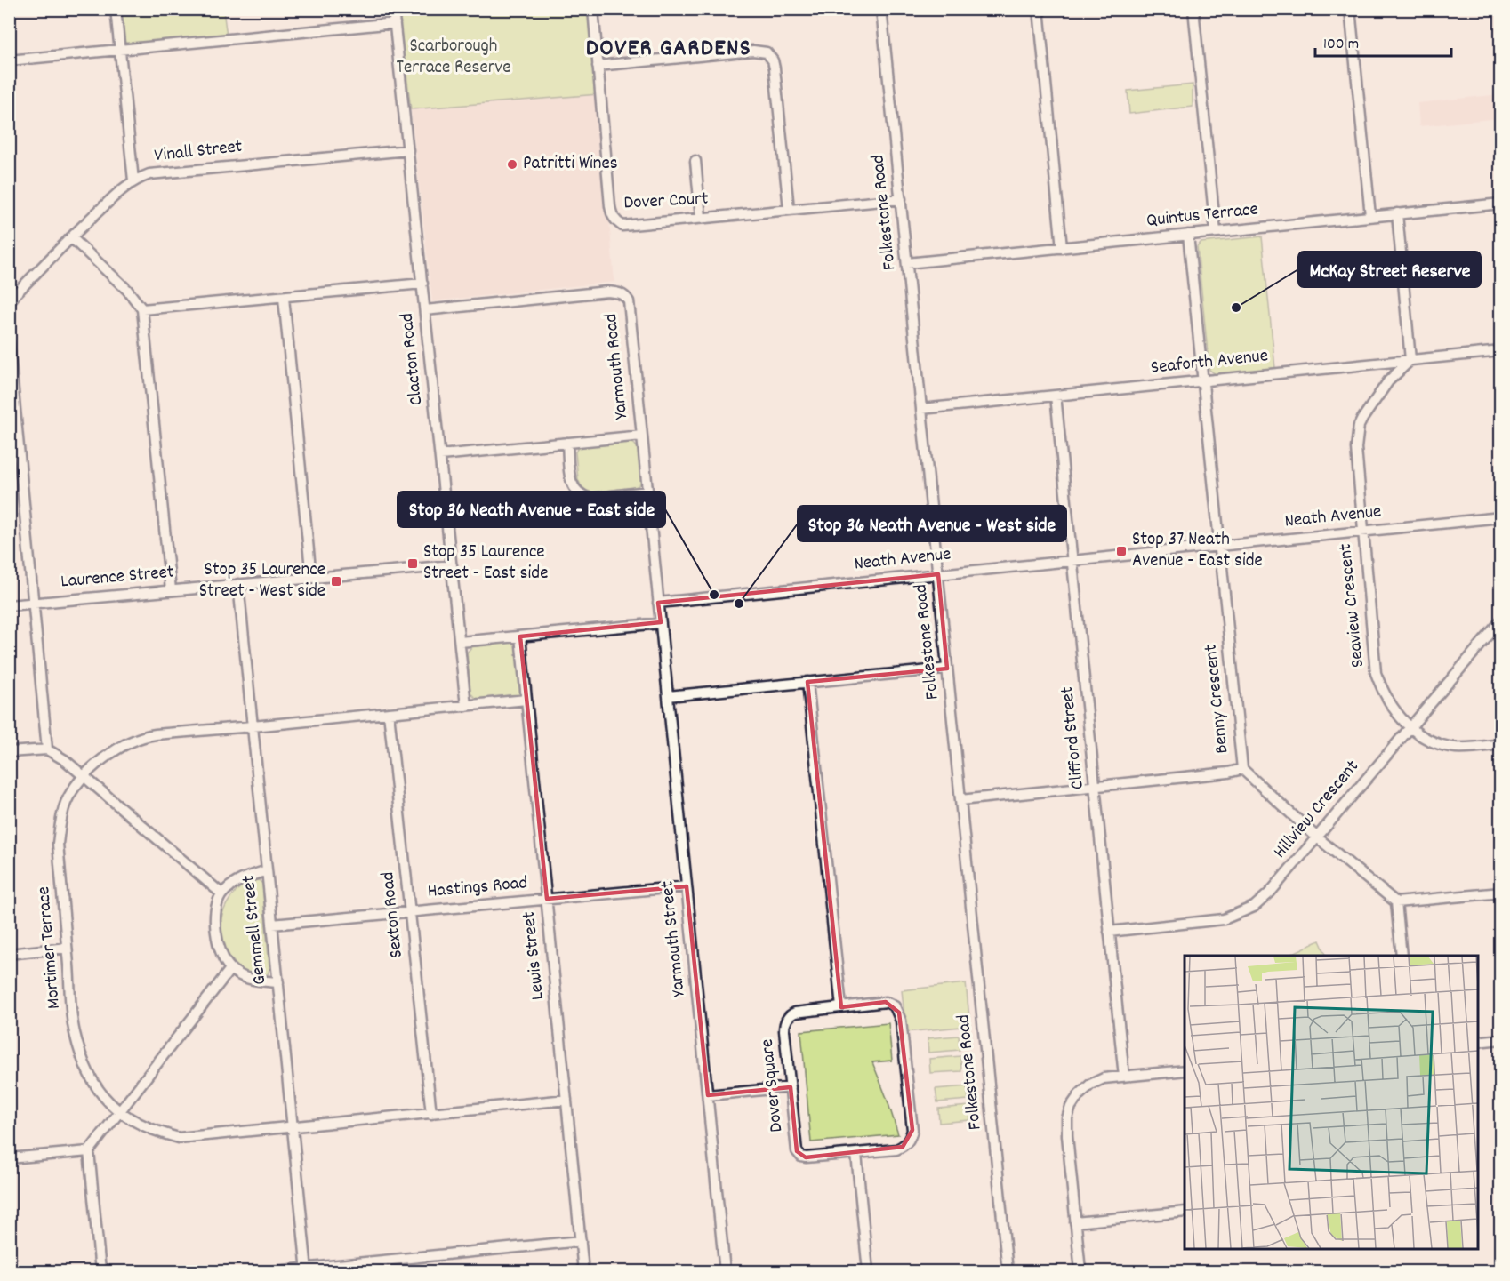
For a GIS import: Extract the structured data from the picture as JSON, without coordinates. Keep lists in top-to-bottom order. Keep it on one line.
{"streets":{"street":["Vinall Street","Dover Court","Folkestone Road","Quintus Terrace","Clacton Road","Seaforth Avenue","Yarmouth Road","Neath Avenue","Laurence Street","Seaview Crescent","Benny Crescent","Clifford Street","Hillview Crescent","Hastings Road","Sexton Road","Gemmell Street","Yarmouth Street","Mortimer Terrace","Lewis Street","Dover Square"]},"crossings":[["Vinall Street","Clacton Road"],["Dover Court","Folkestone Road"],["Folkestone Road","Quintus Terrace"],["Folkestone Road","Seaforth Avenue"],["Folkestone Road","Neath Avenue"],["Quintus Terrace","Benny Crescent"],["Clacton Road","Yarmouth Road"],["Clacton Road","Laurence Street"],["Clacton Road","Mortimer Terrace"],["Seaforth Avenue","Seaview Crescent"],["Seaforth Avenue","Benny Crescent"],["Seaforth Avenue","Clifford Street"],["Yarmouth Road","Neath Avenue"],["Yarmouth Road","Yarmouth Street"],["Neath Avenue","Seaview Crescent"],["Neath Avenue","Benny Crescent"],["Neath Avenue","Clifford Street"],["Neath Avenue","Yarmouth Street"],["Laurence Street","Gemmell Street"],["Seaview Crescent","Hillview Crescent"],["Benny Crescent","Hillview Crescent"],["Clifford Street","Hillview Crescent"],["Hastings Road","Sexton Road"],["Hastings Road","Gemmell Street"],["Hastings Road","Yarmouth Street"],["Hastings Road","Lewis Street"],["Sexton Road","Mortimer Terrace"],["Gemmell Street","Mortimer Terrace"],["Mortimer Terrace","Lewis Street"]],"districts":["DOVER GARDENS"],"parks":["Scarborough Terrace Reserve"],"places":{"other":["Patritti Wines","McKay Street Reserve","Stop 36 Neath Avenue - East side","Stop 36 Neath Avenue - West side"],"transit":["Stop 37 Neath Avenue - East side","Stop 35 Laurence Street - East side","Stop 35 Laurence Street - West side"]},"scale_bar":"100 m"}
